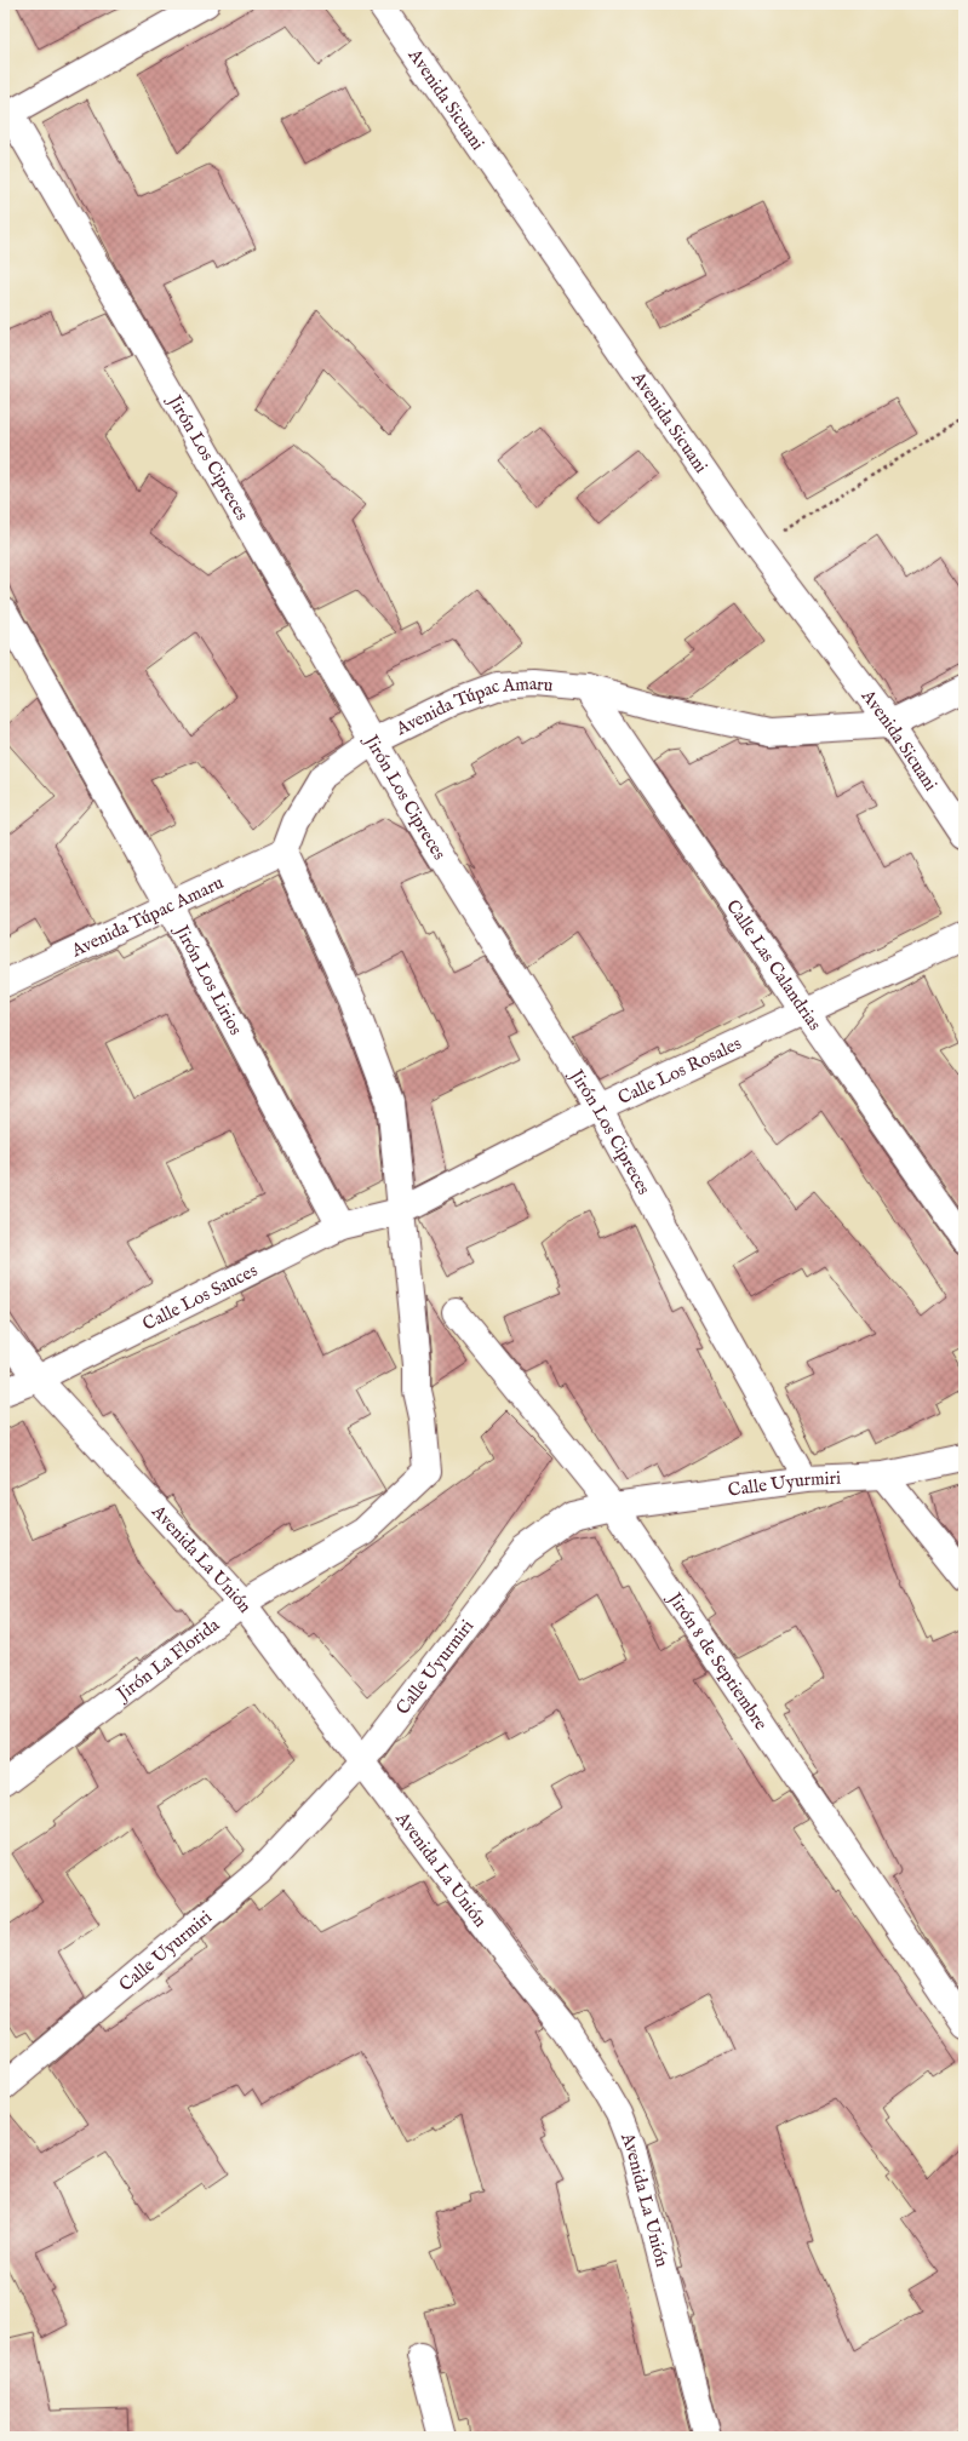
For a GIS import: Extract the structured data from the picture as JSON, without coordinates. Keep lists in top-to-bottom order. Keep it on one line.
{"streets":{"street":["Avenida Sicuani","Jirón Los Cipreces","Avenida Túpac Amaru","Calle Las Calandrias","Jirón Los Lirios","Calle Los Rosales","Calle Los Sauces","Calle Uyurmiri","Avenida La Unión","Jirón La Florida","Jirón 8 de Septiembre"]},"crossings":[["Avenida Sicuani","Avenida Túpac Amaru"],["Jirón Los Cipreces","Avenida Túpac Amaru"],["Jirón Los Cipreces","Calle Los Rosales"],["Jirón Los Cipreces","Calle Uyurmiri"],["Avenida Túpac Amaru","Calle Las Calandrias"],["Avenida Túpac Amaru","Jirón Los Lirios"],["Calle Las Calandrias","Calle Los Rosales"],["Jirón Los Lirios","Calle Los Sauces"],["Calle Los Rosales","Calle Los Sauces"],["Calle Los Rosales","Jirón La Florida"],["Calle Los Sauces","Avenida La Unión"],["Calle Los Sauces","Jirón La Florida"],["Calle Uyurmiri","Avenida La Unión"],["Calle Uyurmiri","Jirón 8 de Septiembre"],["Avenida La Unión","Jirón La Florida"]]}
